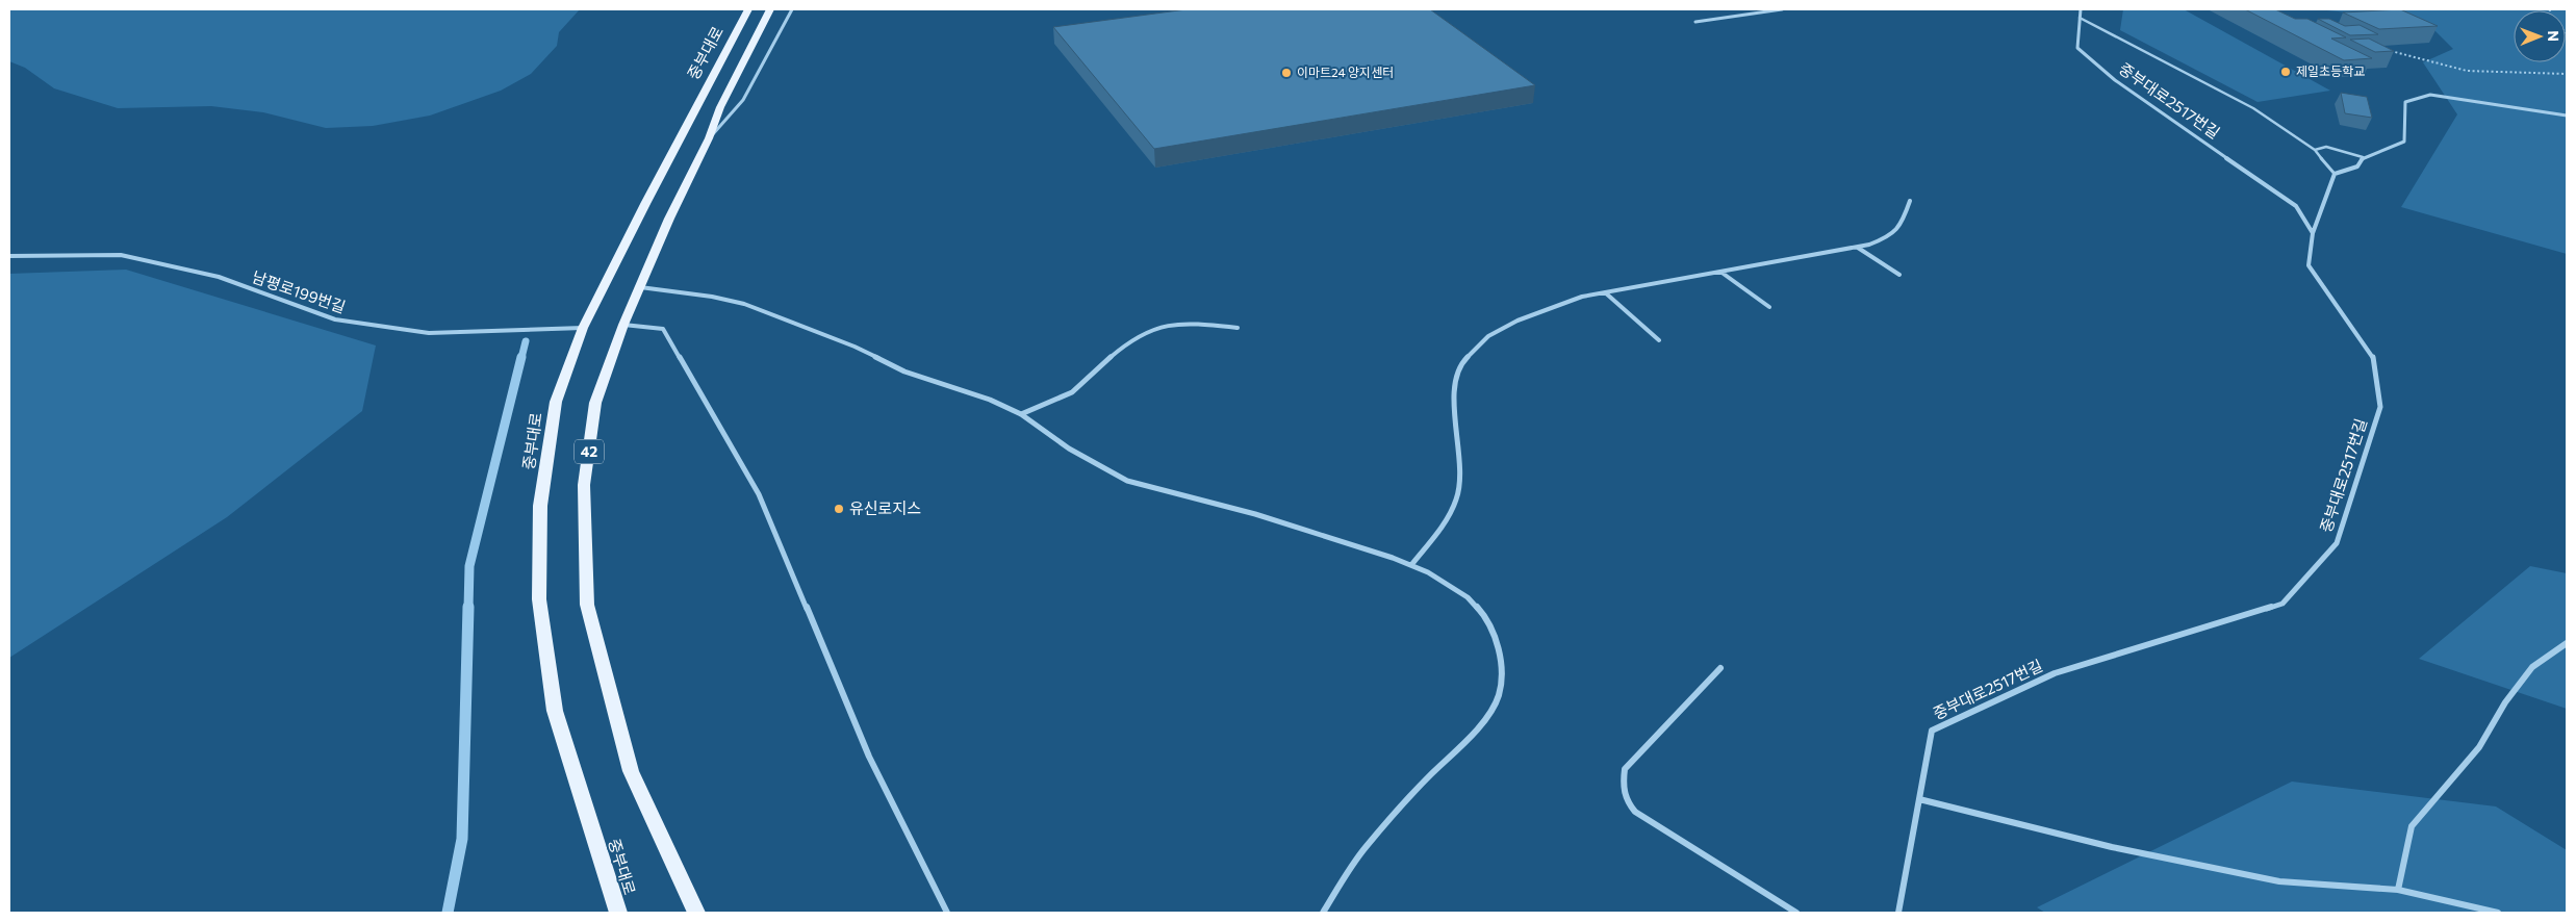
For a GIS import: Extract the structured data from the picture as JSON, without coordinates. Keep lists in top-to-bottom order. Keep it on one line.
{"streets":{"main road":["중부대로","42"],"street":["중부대로2517번길","남평로199번길"]},"crossings":[["중부대로","남평로199번길"]],"places":["제일초등학교","이마트24 양지센터","유신로지스"],"north":"right"}
